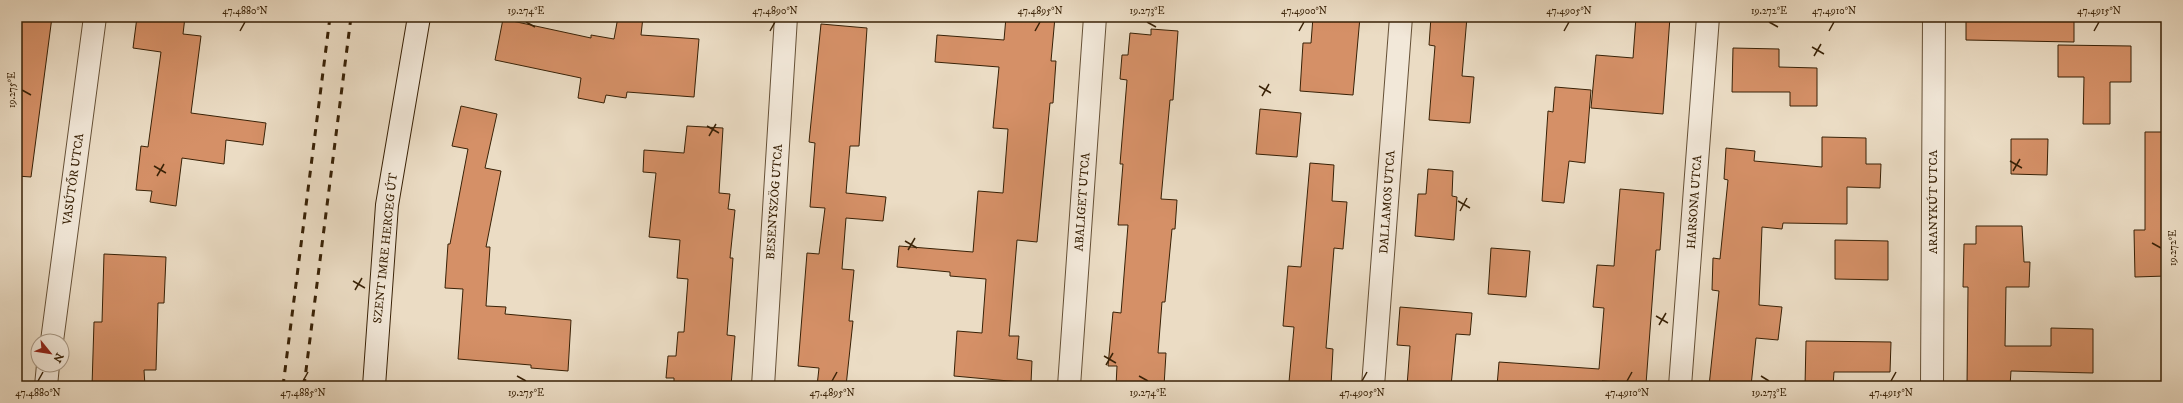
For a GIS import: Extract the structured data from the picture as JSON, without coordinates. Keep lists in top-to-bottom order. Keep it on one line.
{"streets":{"street":["VASÚTŐR UTCA","BESENYSZÖG UTCA","ABALIGET UTCA","DALLAMOS UTCA","HARSONA UTCA","ARANYKÚT UTCA","SZENT IMRE HERCEG ÚT"]},"north":"bottom right","coordinates":["47.4880°N","19.274°E","47.4890°N","47.4895°N","19.273°E","47.4900°N","47.4905°N","19.272°E","47.4910°N","47.4915°N","19.275°E","47.4885°N"]}
